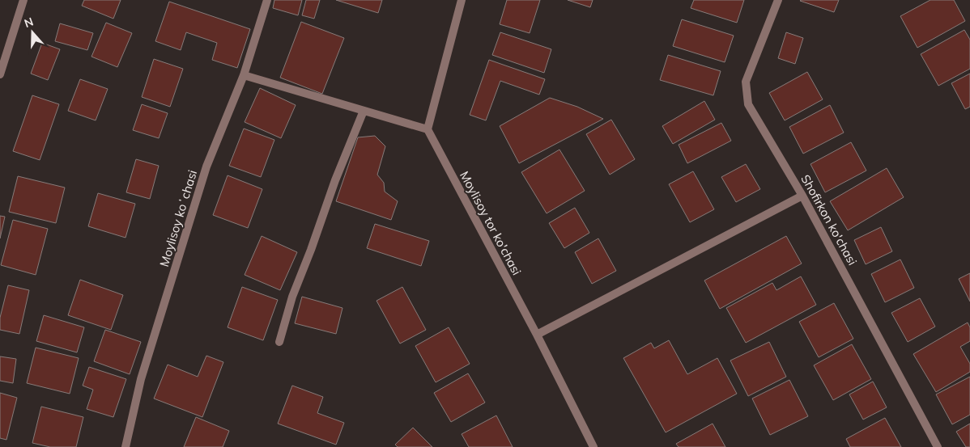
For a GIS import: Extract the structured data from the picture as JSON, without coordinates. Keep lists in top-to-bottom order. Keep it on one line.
{"streets":{"street":["Moylisoy koʻchasi","Shofirkon ko'chasi","Moylisoy tor ko'chasi"]},"north":"top"}
